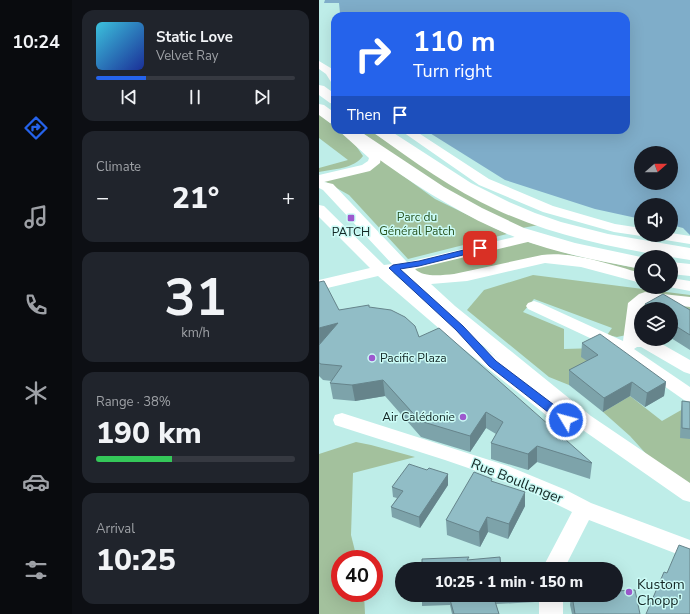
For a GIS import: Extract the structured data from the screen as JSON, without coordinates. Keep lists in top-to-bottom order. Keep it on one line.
{"streets":{"street":["Rue Boullanger"]},"parks":["Parc du Général Patch"],"places":{"transit":["PATCH"],"other":["Pacific Plaza","Air Calédonie","Kustom Chopp'"]},"north":"right","page":{"tabs":"10:24","turn":["110 m","Turn right"],"song":["Static Love","Velvet Ray"],"then":"Then","tile":["Climate",["31","km/h"],["Range · 38%","190 km"],["Arrival","10:25"]],"heat":["−","21°","+"],"limit":"40","trip":"10:25 · 1 min · 150 m"}}
